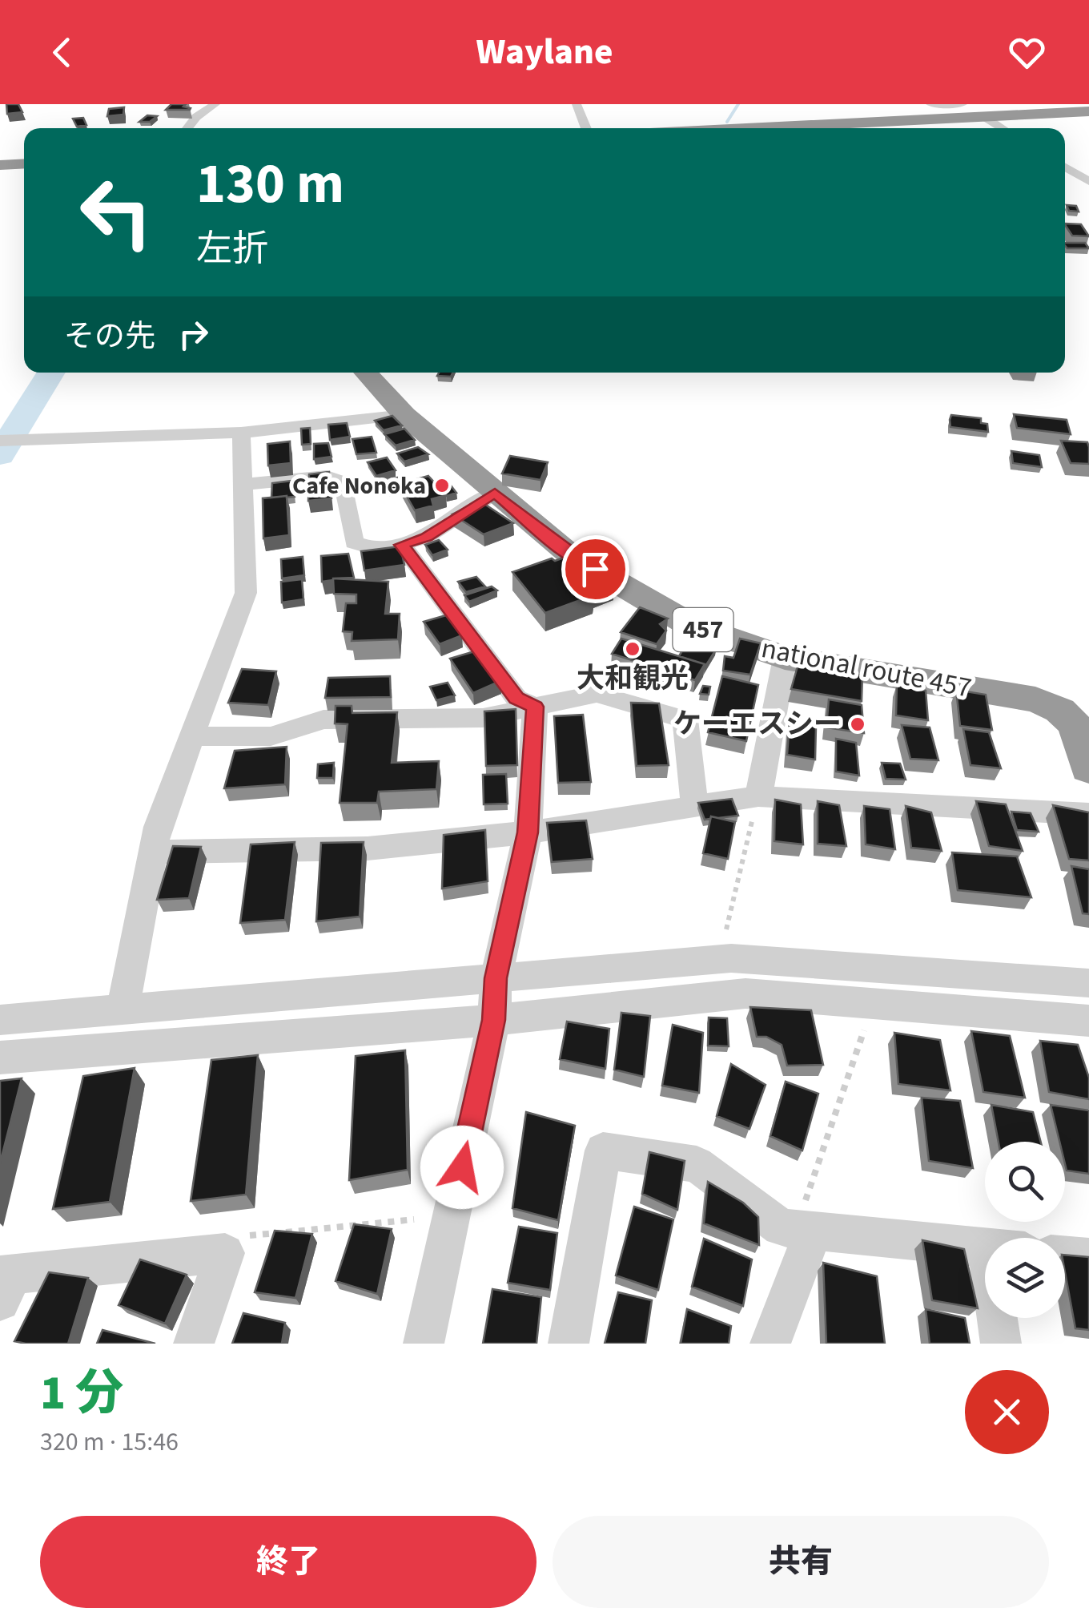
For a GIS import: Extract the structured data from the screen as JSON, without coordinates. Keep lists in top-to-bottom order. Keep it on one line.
{"streets":{"highway":["457","national route 457"]},"places":["Cafe Nonoka","大和観光","ケーエスシー"],"page":{"header":"Waylane","turn":["130 m","左折"],"then":"その先","heading":["1 分","320 m · 15:46"],"buttons":["終了","共有"]}}
